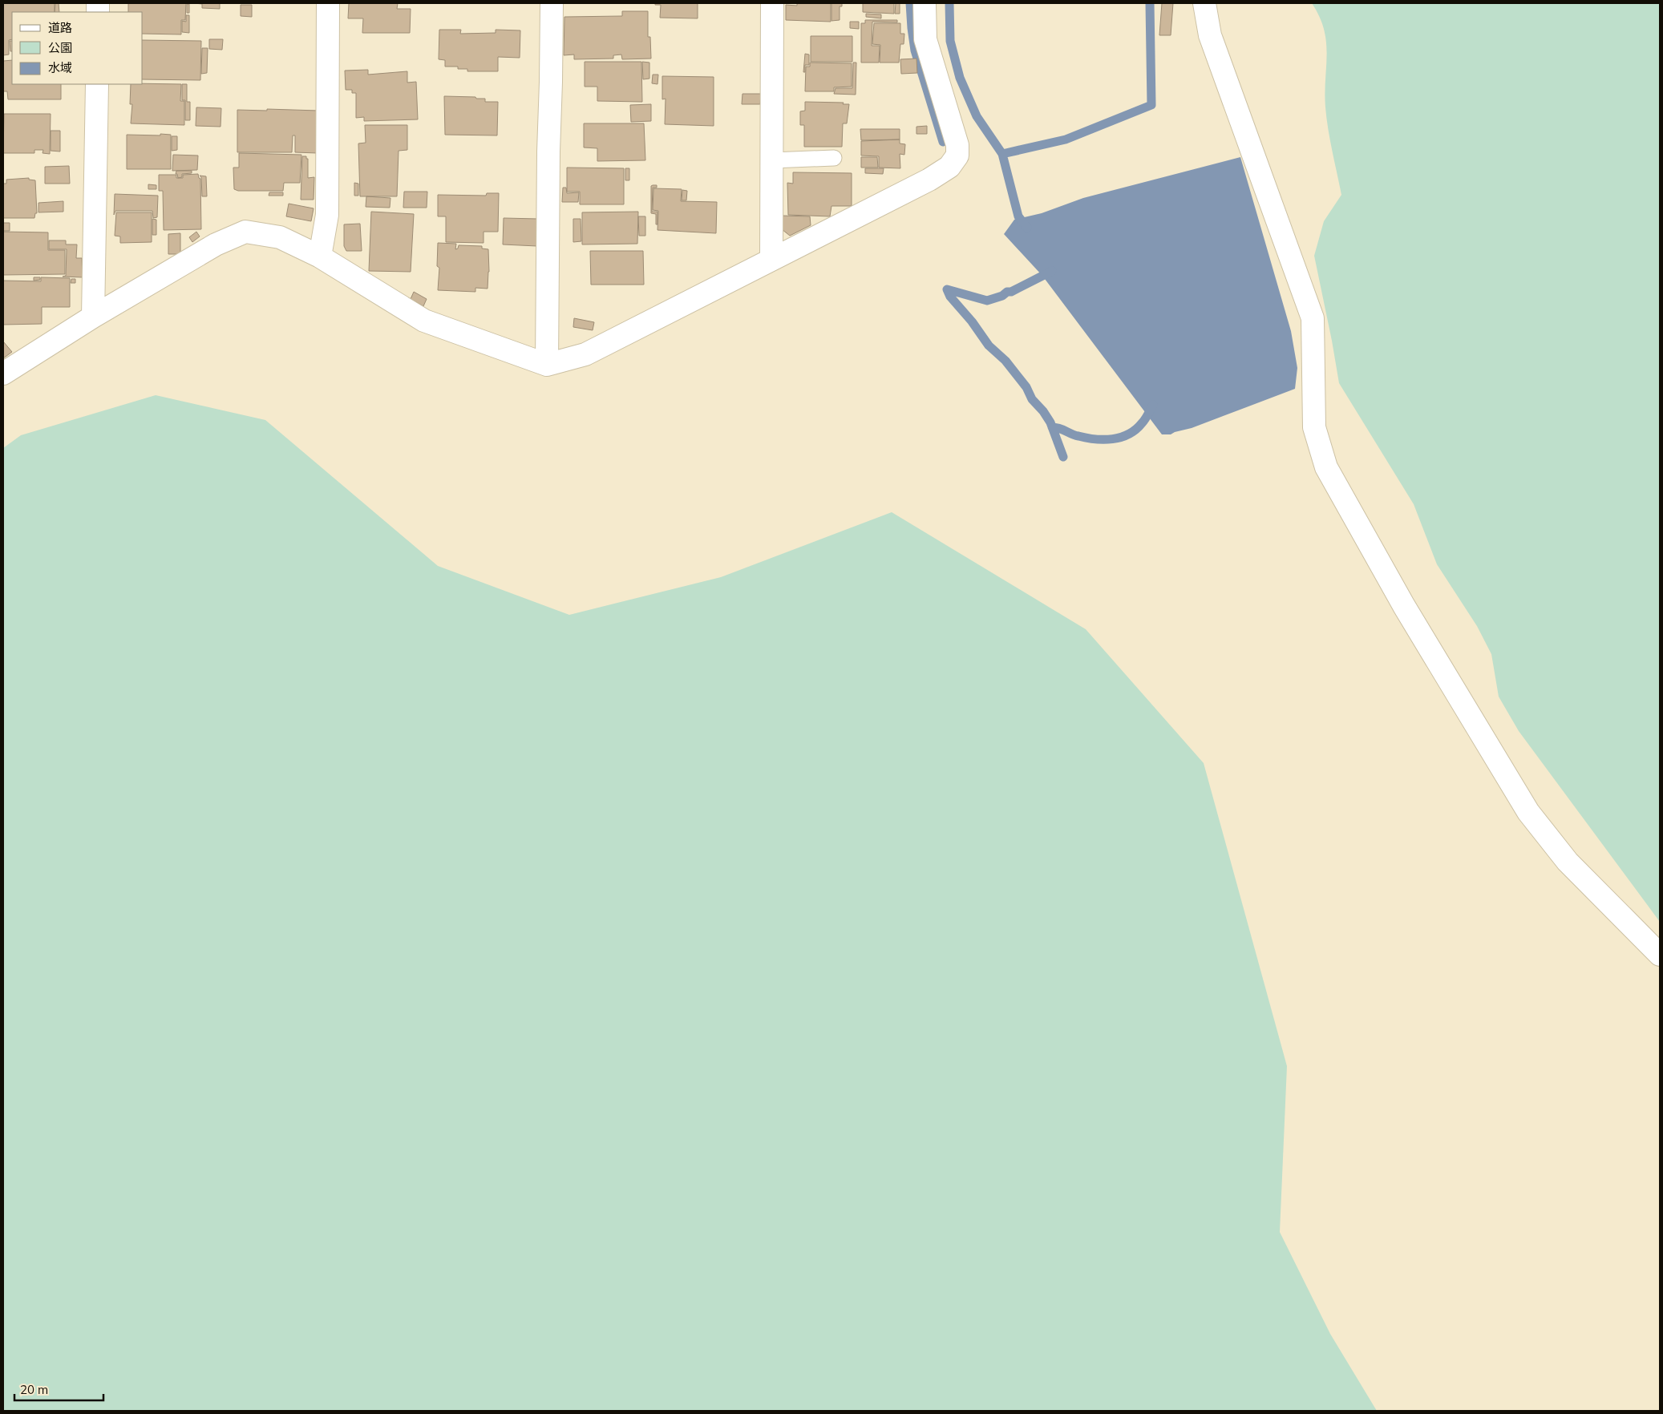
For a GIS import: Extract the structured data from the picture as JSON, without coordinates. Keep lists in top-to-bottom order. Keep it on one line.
{"legend":["道路","公園","水域"],"scale_bar":"20 m"}
